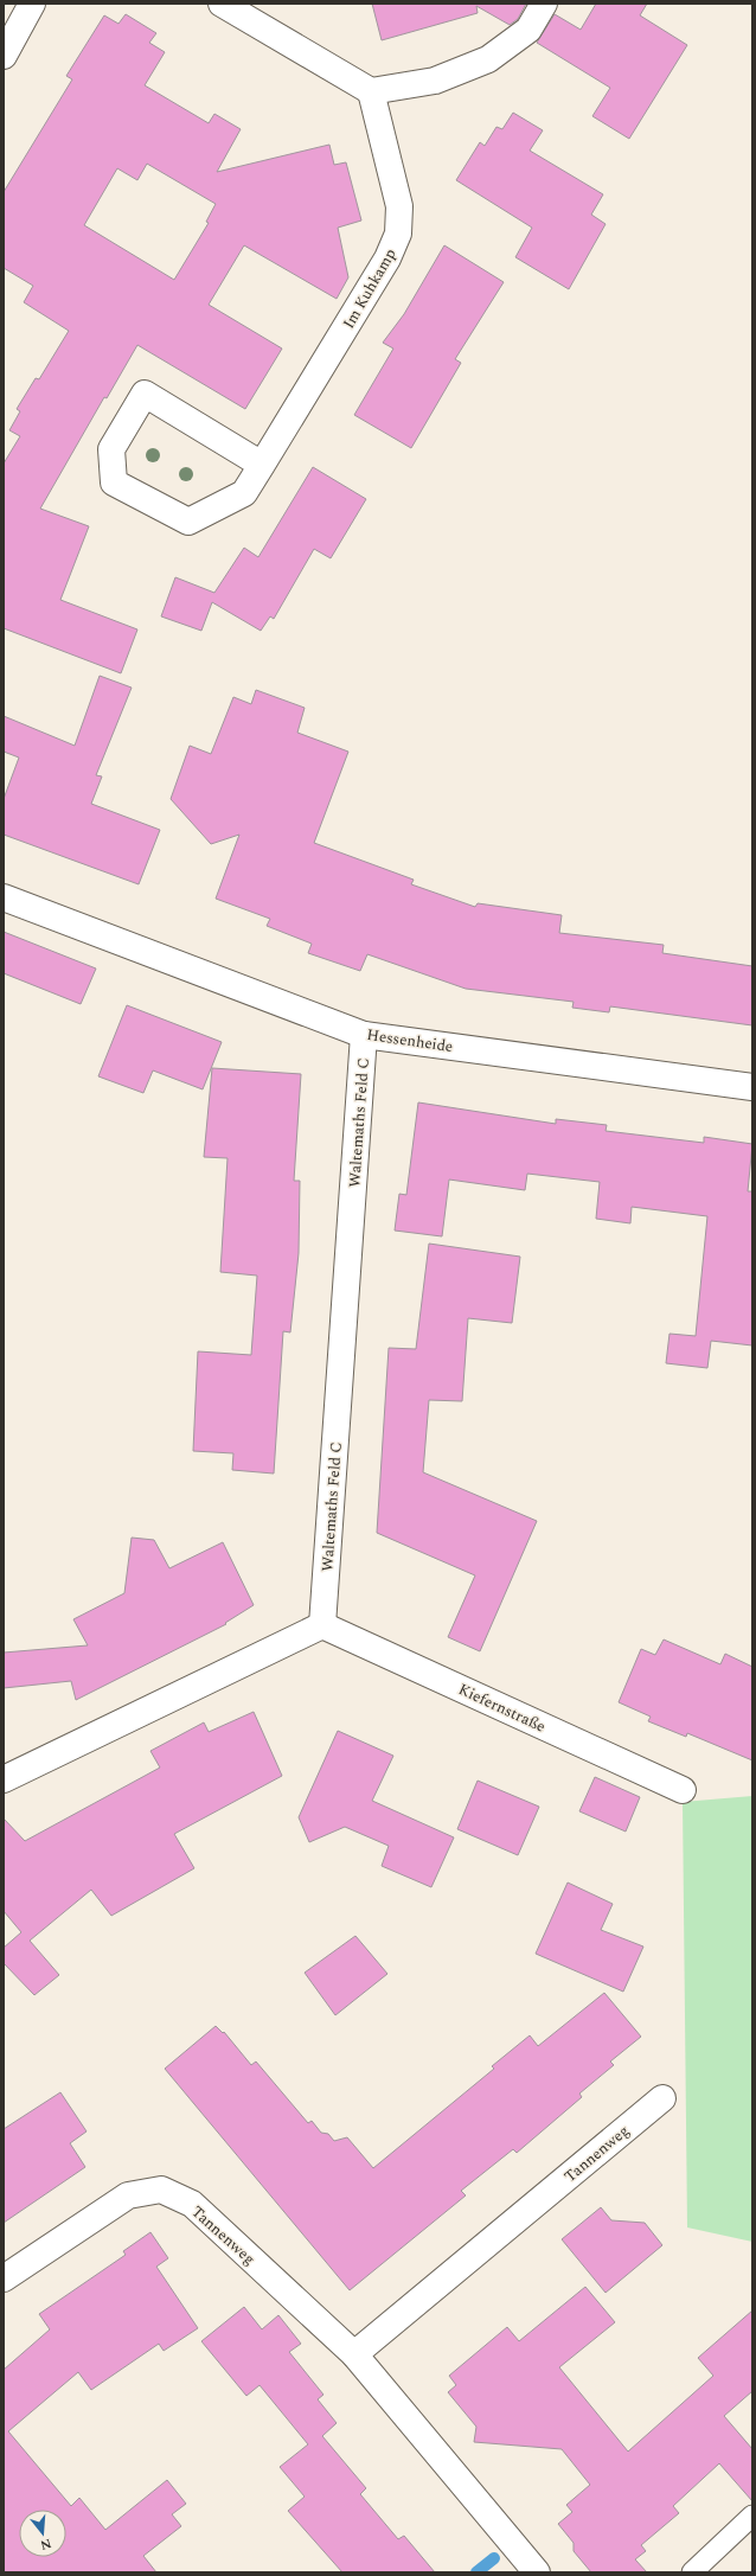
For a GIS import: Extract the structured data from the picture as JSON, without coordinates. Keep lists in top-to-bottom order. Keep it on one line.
{"streets":{"street":["Im Kuhkamp","Hessenheide","Waltemaths Feld C","Kiefernstraße","Tannenweg"]},"crossings":[["Hessenheide","Waltemaths Feld C"],["Waltemaths Feld C","Kiefernstraße"]],"north":"bottom"}
